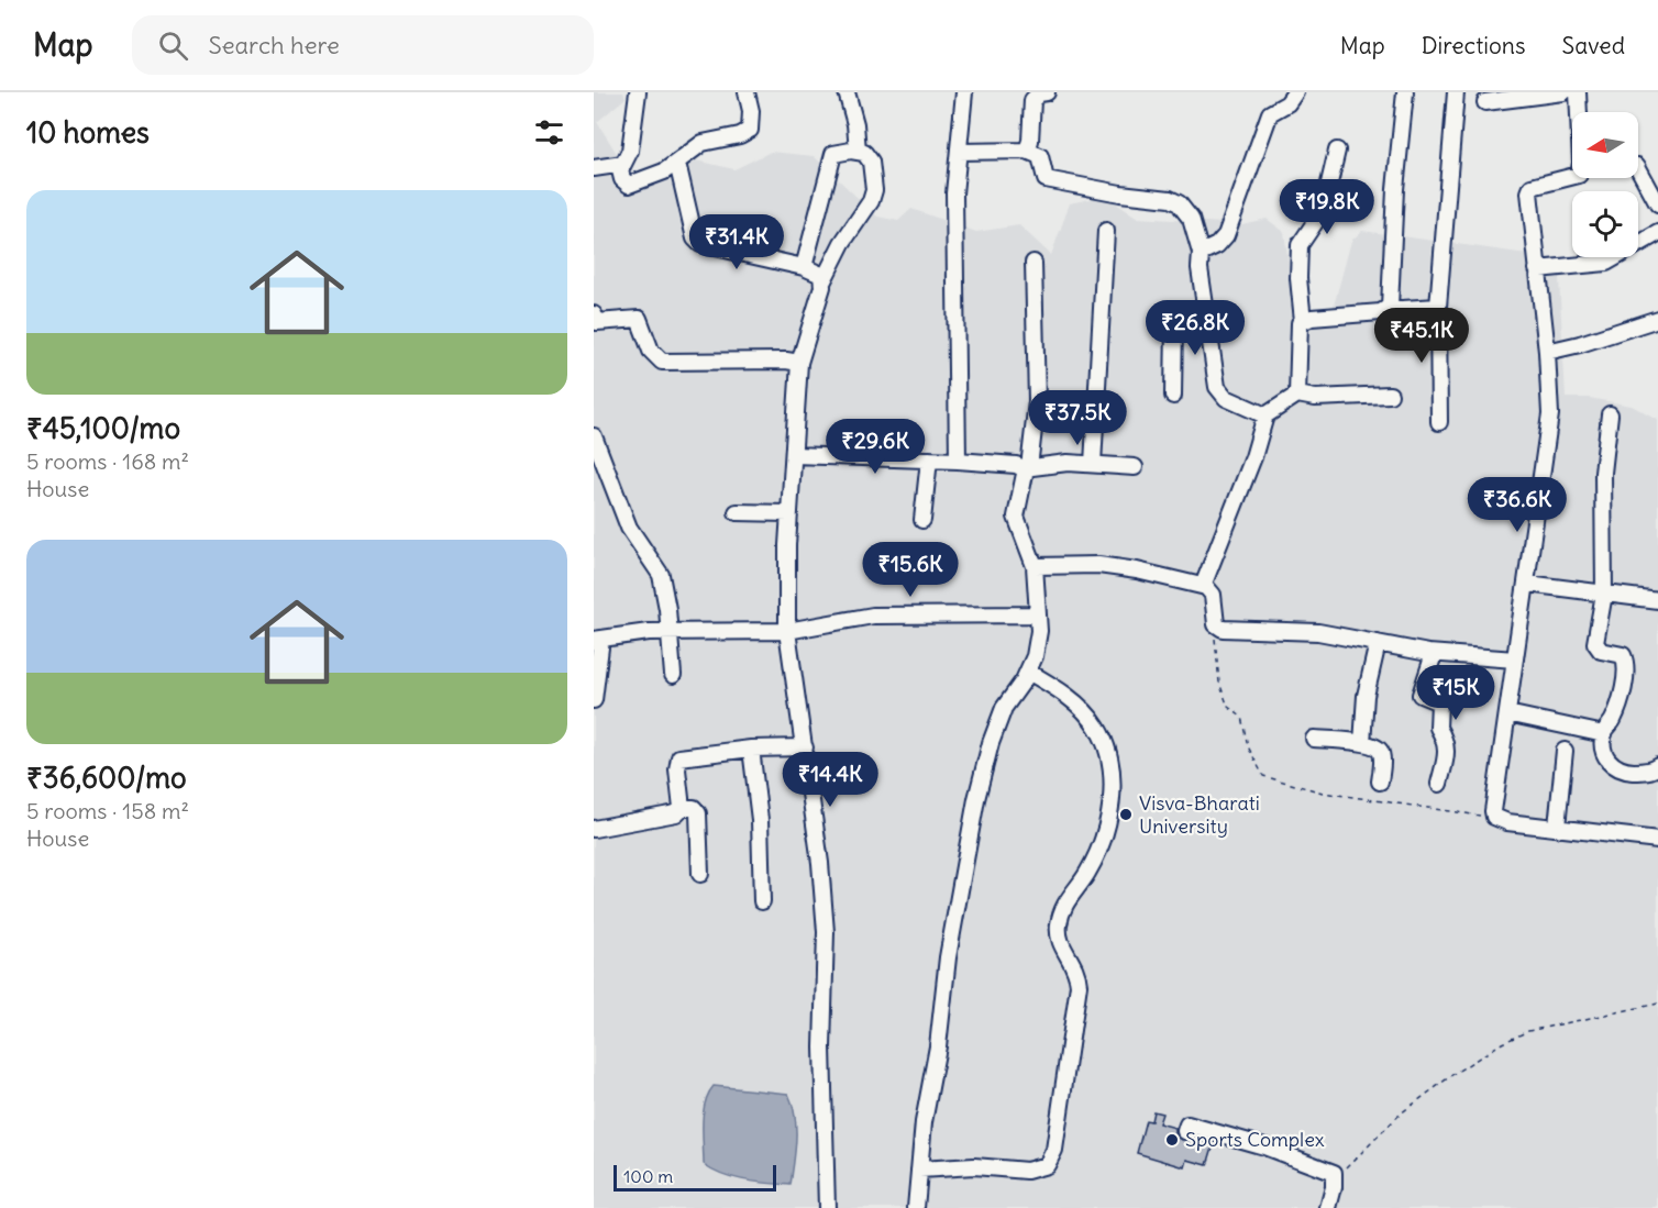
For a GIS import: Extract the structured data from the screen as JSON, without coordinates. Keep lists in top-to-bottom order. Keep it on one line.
{"places":["Visva-Bharati University","Sports Complex"],"scale_bar":"100 m","north":"left","page":{"header":"Map","search":"Search here","nav":["Map","Directions","Saved"],"heading":"10 homes","list":[{"name":"₹45,100/mo","note":"5 rooms · 168 m² · House"},{"name":"₹36,600/mo","note":"5 rooms · 158 m² · House"}],"price":["₹19.8K","₹31.4K","₹26.8K","₹45.1K","₹37.5K","₹29.6K","₹36.6K","₹15.6K","₹15K","₹14.4K"],"scale":"100 m"}}
